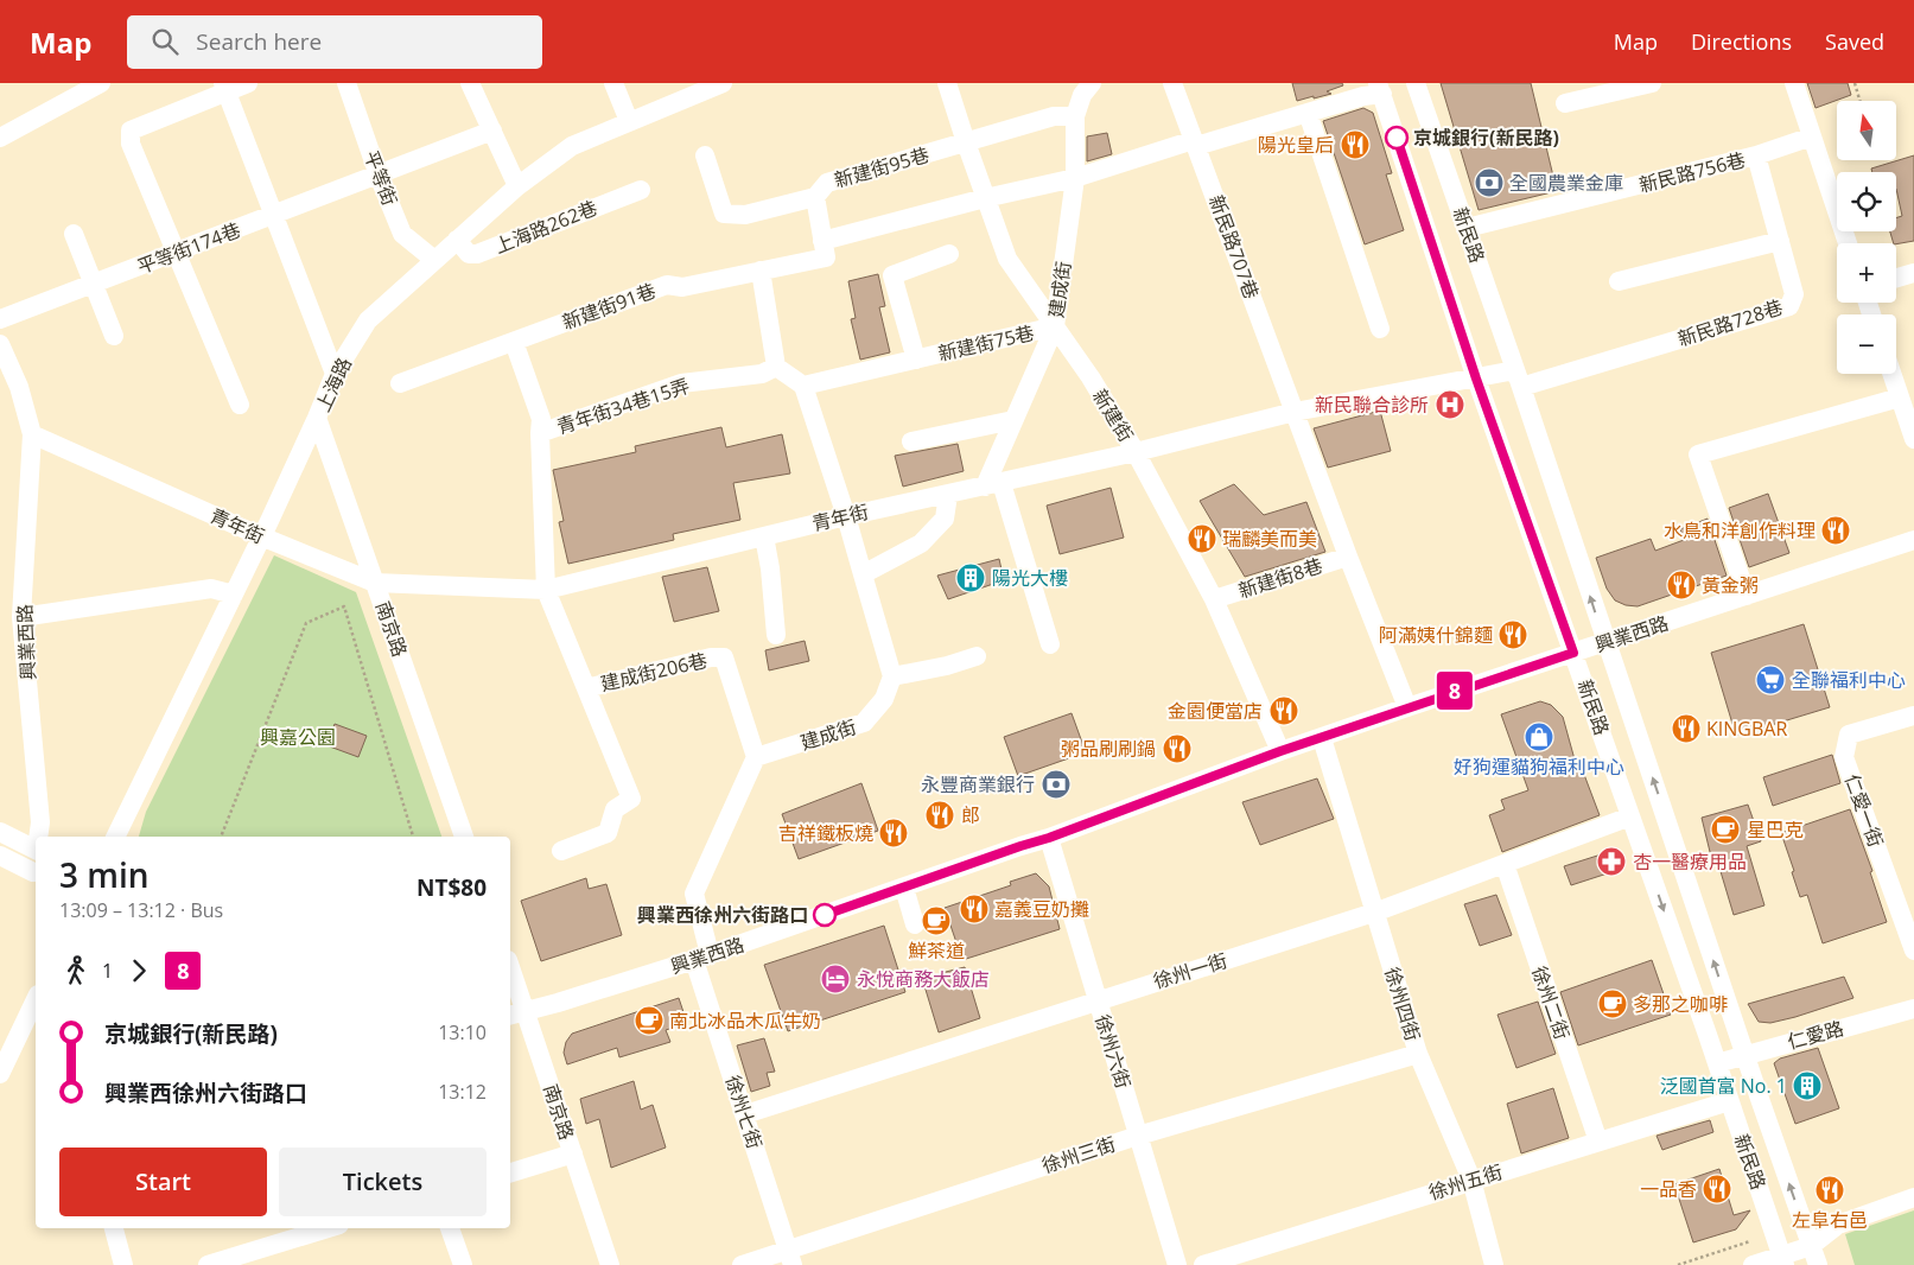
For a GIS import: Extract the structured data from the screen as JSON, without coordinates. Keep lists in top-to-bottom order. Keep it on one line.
{"streets":{"street":["新建街95巷","新民路756巷","平等街","上海路262巷","新民路","新民路707巷","平等街174巷","建成街","新建街91巷","新民路728巷","新建街75巷","上海路","青年街34巷15弄","新建街","青年街","新建街8巷","南京路","興業西路","建成街206巷","仁愛一街","徐州一街","徐州二街","徐州四街","仁愛路","徐州六街","徐州七街","徐州三街","徐州五街"]},"crossings":[["新建街95巷","建成街"],["新建街95巷","新建街"],["新民路756巷","新民路"],["新民路756巷","新民路728巷"],["平等街","平等街174巷"],["平等街","上海路"],["上海路262巷","上海路"],["新民路","新建街91巷"],["新民路","新民路728巷"],["新民路","興業西路"],["新民路","徐州一街"],["新民路","仁愛路"],["新民路","徐州五街"],["新民路707巷","新建街91巷"],["新民路707巷","新建街8巷"],["新民路707巷","興業西路"],["建成街","新建街91巷"],["建成街","新建街75巷"],["建成街","新建街"],["建成街","青年街"],["建成街","建成街206巷"],["新建街91巷","新建街"],["新建街75巷","新建街"],["上海路","青年街"],["上海路","南京路"],["新建街","青年街"],["新建街","新建街8巷"],["新建街","興業西路"],["青年街","南京路"],["青年街","興業西路"],["南京路","興業西路"],["興業西路","徐州四街"],["興業西路","徐州六街"],["興業西路","徐州七街"],["徐州一街","徐州二街"],["徐州一街","徐州四街"],["徐州一街","徐州六街"],["徐州一街","徐州七街"],["徐州二街","徐州五街"],["徐州四街","徐州三街"],["徐州四街","徐州五街"],["徐州六街","徐州三街"],["徐州七街","徐州三街"]],"parks":["興嘉公園"],"places":{"other":["京城銀行(新民路)","興業西徐州六街路口"],"restaurant":["陽光皇后","水鳥和洋創作料理","瑞麟美而美","黃金粥","阿滿姨什錦麵","金園便當店","KINGBAR","粥品刷刷鍋","郎","吉祥鐵板燒","嘉義豆奶攤","一品香","左阜右邑"],"bank":["全國農業金庫","永豐商業銀行"],"hospital":["新民聯合診所"],"building":["陽光大樓","泛國首富 No. 1"],"supermarket":["全聯福利中心"],"shop":["好狗運貓狗福利中心"],"cafe":["星巴克","鮮茶道","多那之咖啡","南北冰品木瓜牛奶"],"pharmacy":["杏一醫療用品"],"hotel":["永悅商務大飯店"]},"lines":["bus line 8"],"north":"top","page":{"header":"Map","search":"Search here","nav":["Map","Directions","Saved"],"on_map":"8","map_buttons":["+","−"],"heading":["3 min","13:09 – 13:12 · Bus","NT$80"],"legs":["1","8"],"list":[{"name":"京城銀行(新民路)","value":"13:10"},{"name":"興業西徐州六街路口","value":"13:12"}],"buttons":["Start","Tickets"]}}
